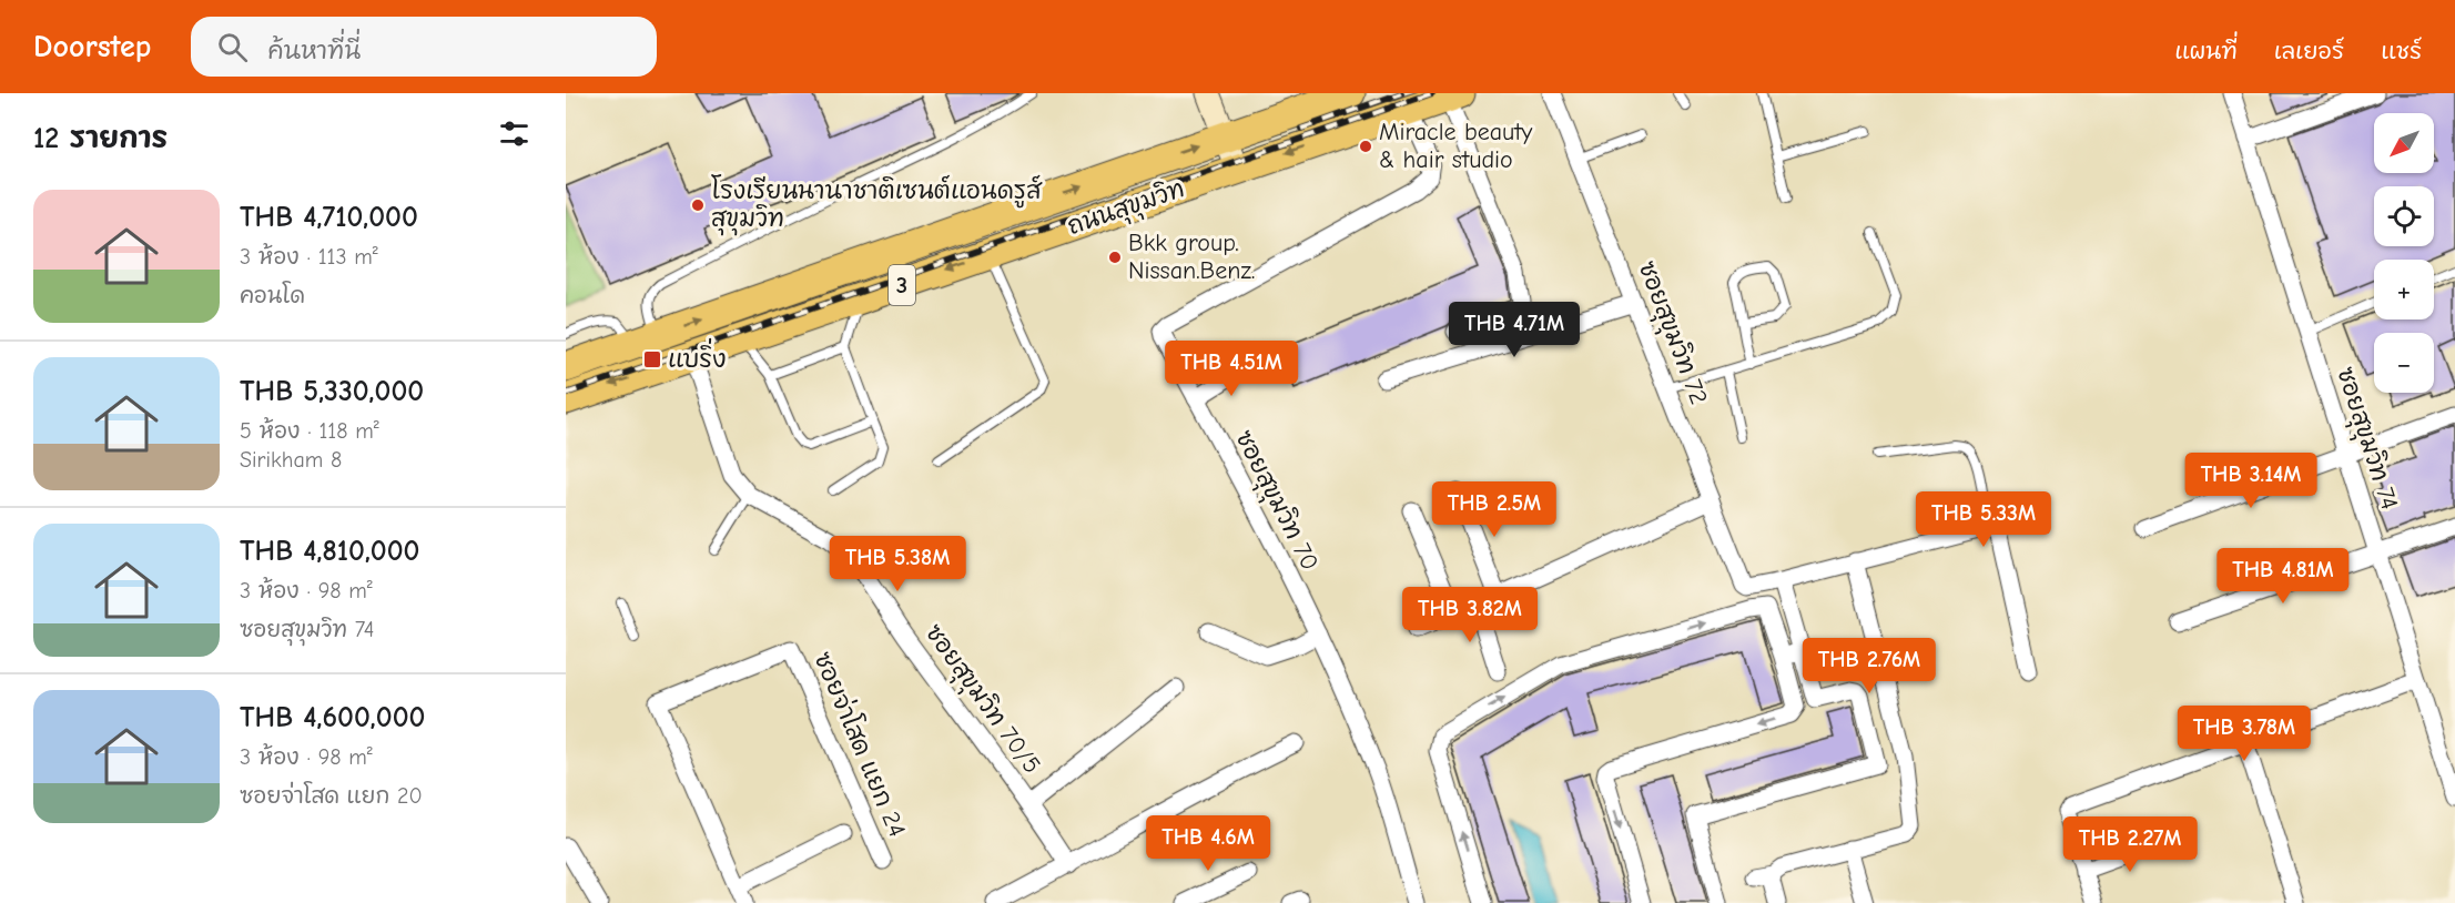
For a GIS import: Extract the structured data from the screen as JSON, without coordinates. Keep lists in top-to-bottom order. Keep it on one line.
{"streets":{"highway":["ถนนสุขุมวิท","3"],"street":["ซอยสุขุมวิท 72","ซอยสุขุมวิท 74","ซอยสุขุมวิท 70","ซอยสุขุมวิท 70/5","ซอยจ่าโสด แยก 24"]},"crossings":[["ถนนสุขุมวิท","ซอยสุขุมวิท 70"],["ถนนสุขุมวิท","ซอยสุขุมวิท 70/5"]],"places":{"other":["Miracle beauty & hair studio","โรงเรียนนานาชาติเซนต์แอนดรูส์ สุขุมวิท","Bkk group. Nissan.Benz."],"transit":["แบริ่ง"]},"north":"bottom left","page":{"header":"Doorstep","search":"ค้นหาที่นี่","nav":["แผนที่","เลเยอร์","แชร์"],"heading":"12 รายการ","map_buttons":["+","−"],"list":[{"name":"THB 4,710,000","note":"3 ห้อง · 113 m² · คอนโด"},{"name":"THB 5,330,000","note":"5 ห้อง · 118 m² · Sirikham 8"},{"name":"THB 4,810,000","note":"3 ห้อง · 98 m² · ซอยสุขุมวิท 74"},{"name":"THB 4,600,000","note":"3 ห้อง · 98 m² · ซอยจ่าโสด แยก 20"}],"price":["THB 4.71M","THB 4.51M","THB 3.14M","THB 2.5M","THB 5.33M","THB 5.38M","THB 4.81M","THB 3.82M","THB 2.76M","THB 3.78M","THB 4.6M","THB 2.27M"]}}
